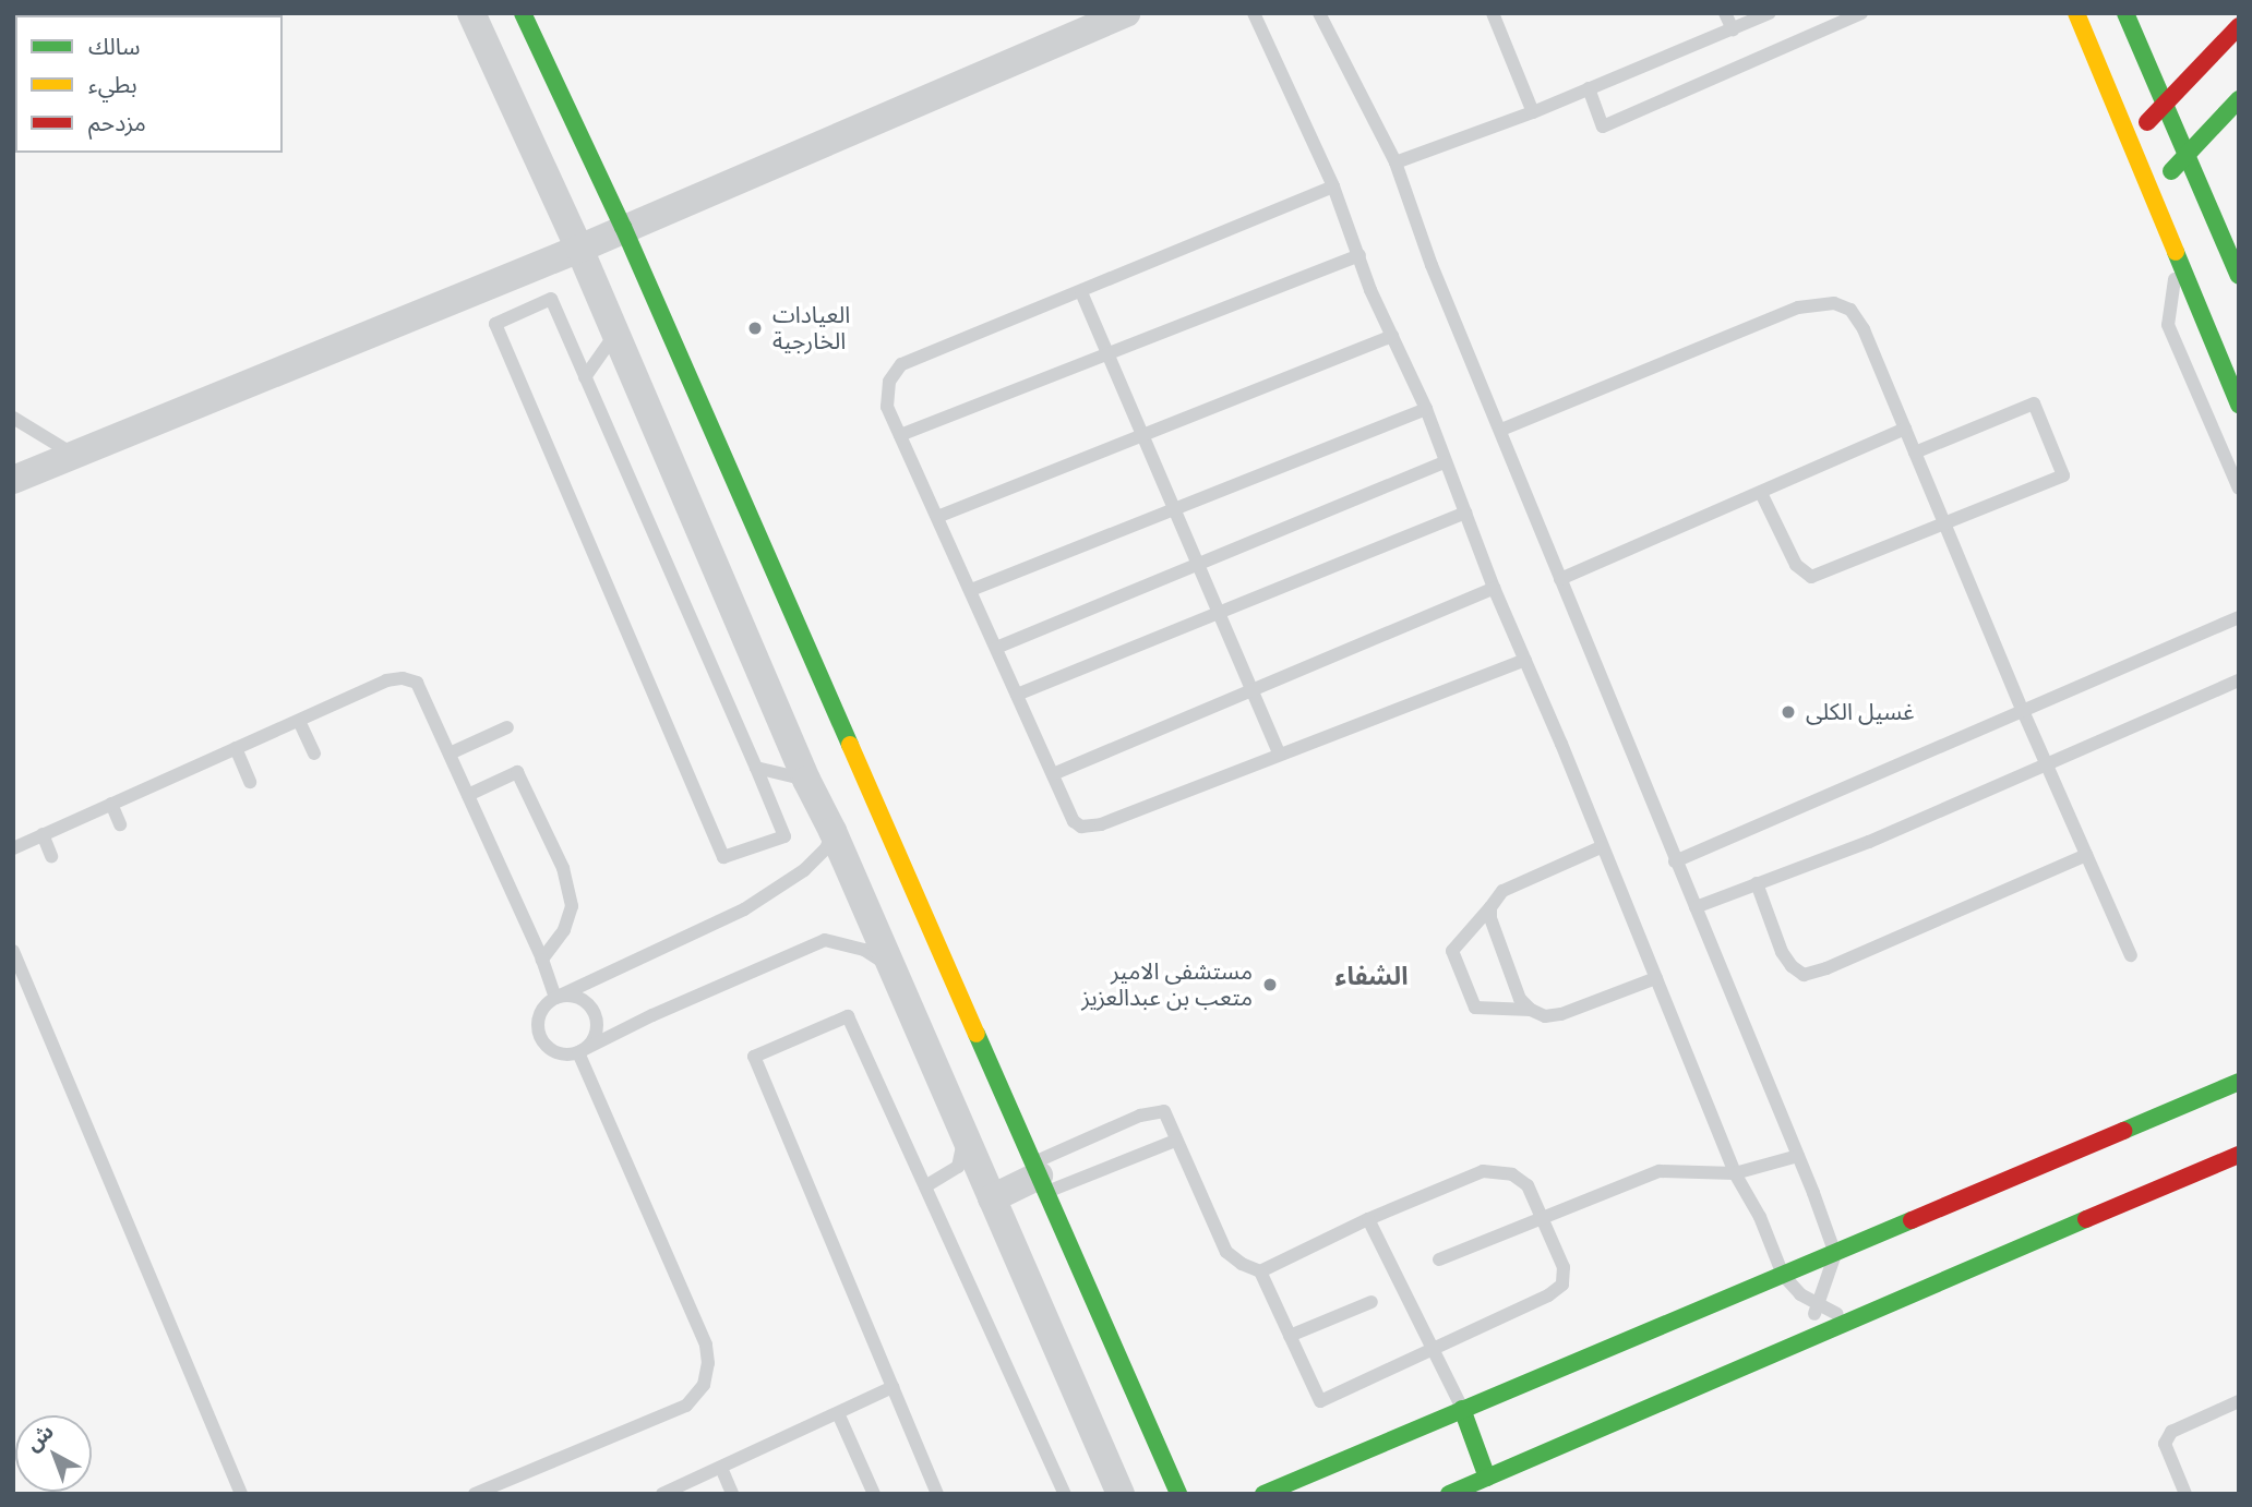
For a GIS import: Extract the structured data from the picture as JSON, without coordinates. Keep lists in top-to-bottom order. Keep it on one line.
{"districts":["الشفاء"],"places":["العيادات الخارجية","غسيل الكلى","مستشفى الامير متعب بن عبدالعزيز"],"legend":["سالك","بطيء","مزدحم"],"north":"top left"}
